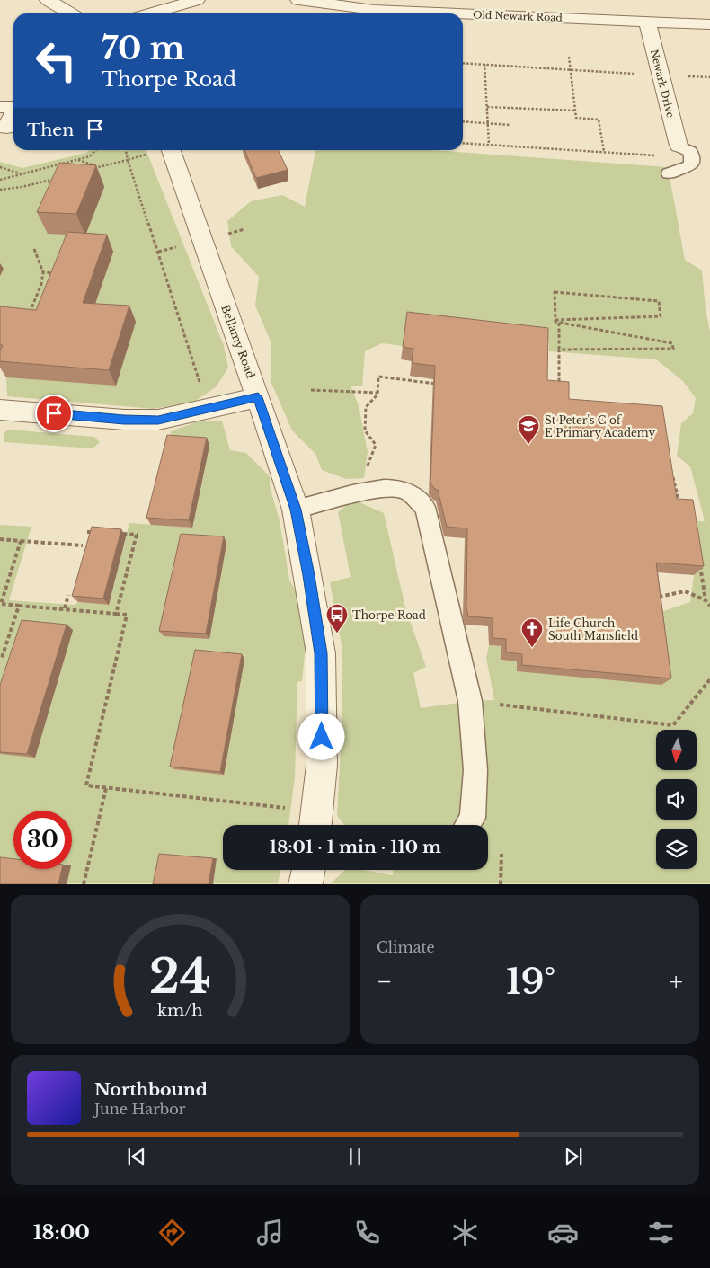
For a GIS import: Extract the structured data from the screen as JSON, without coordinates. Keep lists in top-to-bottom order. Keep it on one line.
{"streets":{"street":["Old Newark Road","Newark Drive","Bellamy Road"]},"crossings":[["Old Newark Road","Newark Drive"]],"places":{"school or university":["St Peter's C of E Primary Academy"],"bus stop":["Thorpe Road"],"church":["Life Church South Mansfield"]},"north":"bottom","page":{"turn":["70 m","Thorpe Road"],"then":"Then","limit":"30","trip":"18:01 · 1 min · 110 m","tile":"Climate","heat":["−","19°","+"],"song":["Northbound","June Harbor"],"tabs":"18:00","gauge":["24","km/h"]}}
